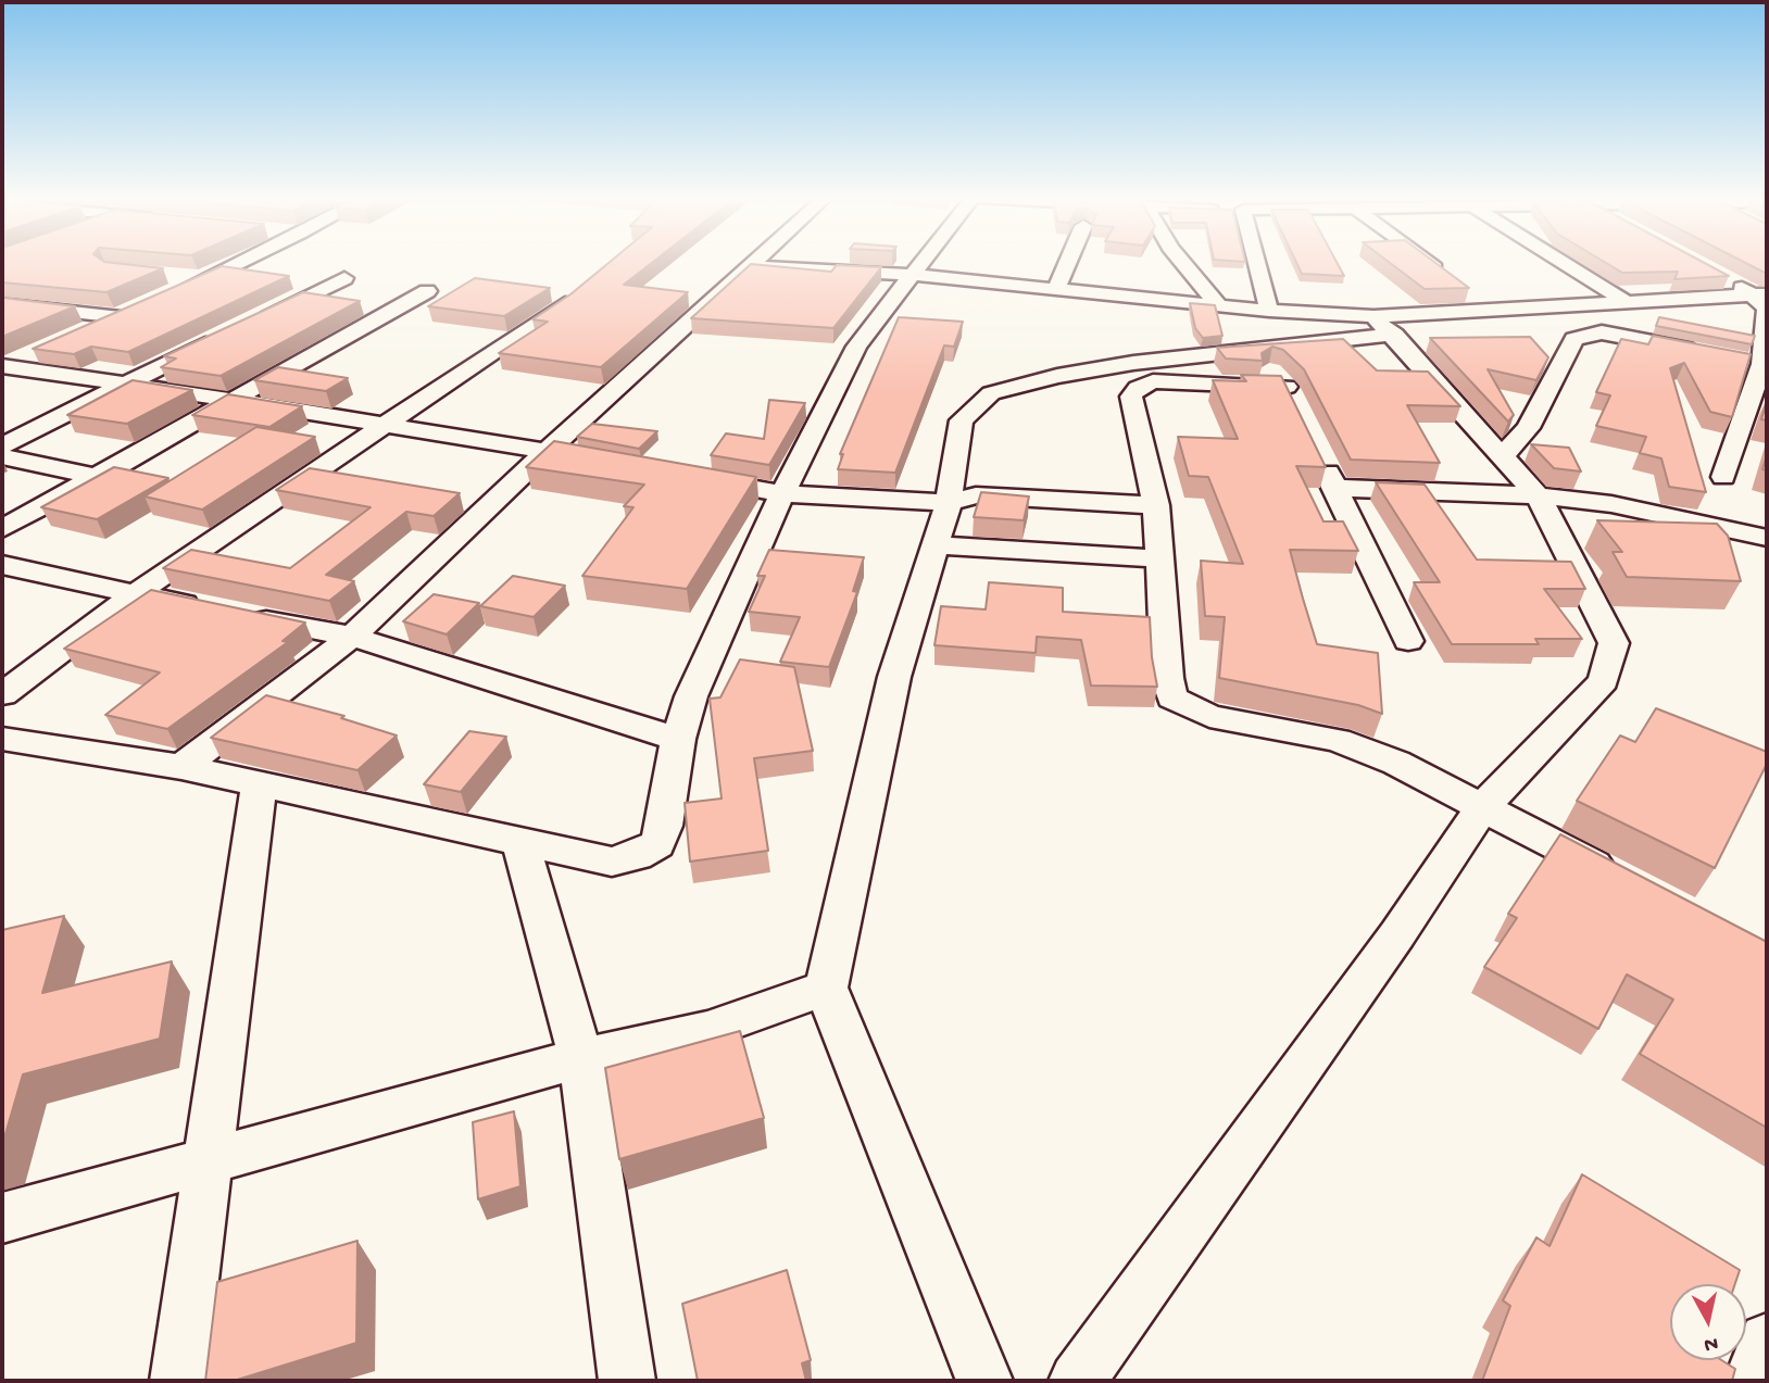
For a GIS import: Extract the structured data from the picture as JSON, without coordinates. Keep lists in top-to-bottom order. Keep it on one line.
{"north":"bottom"}
